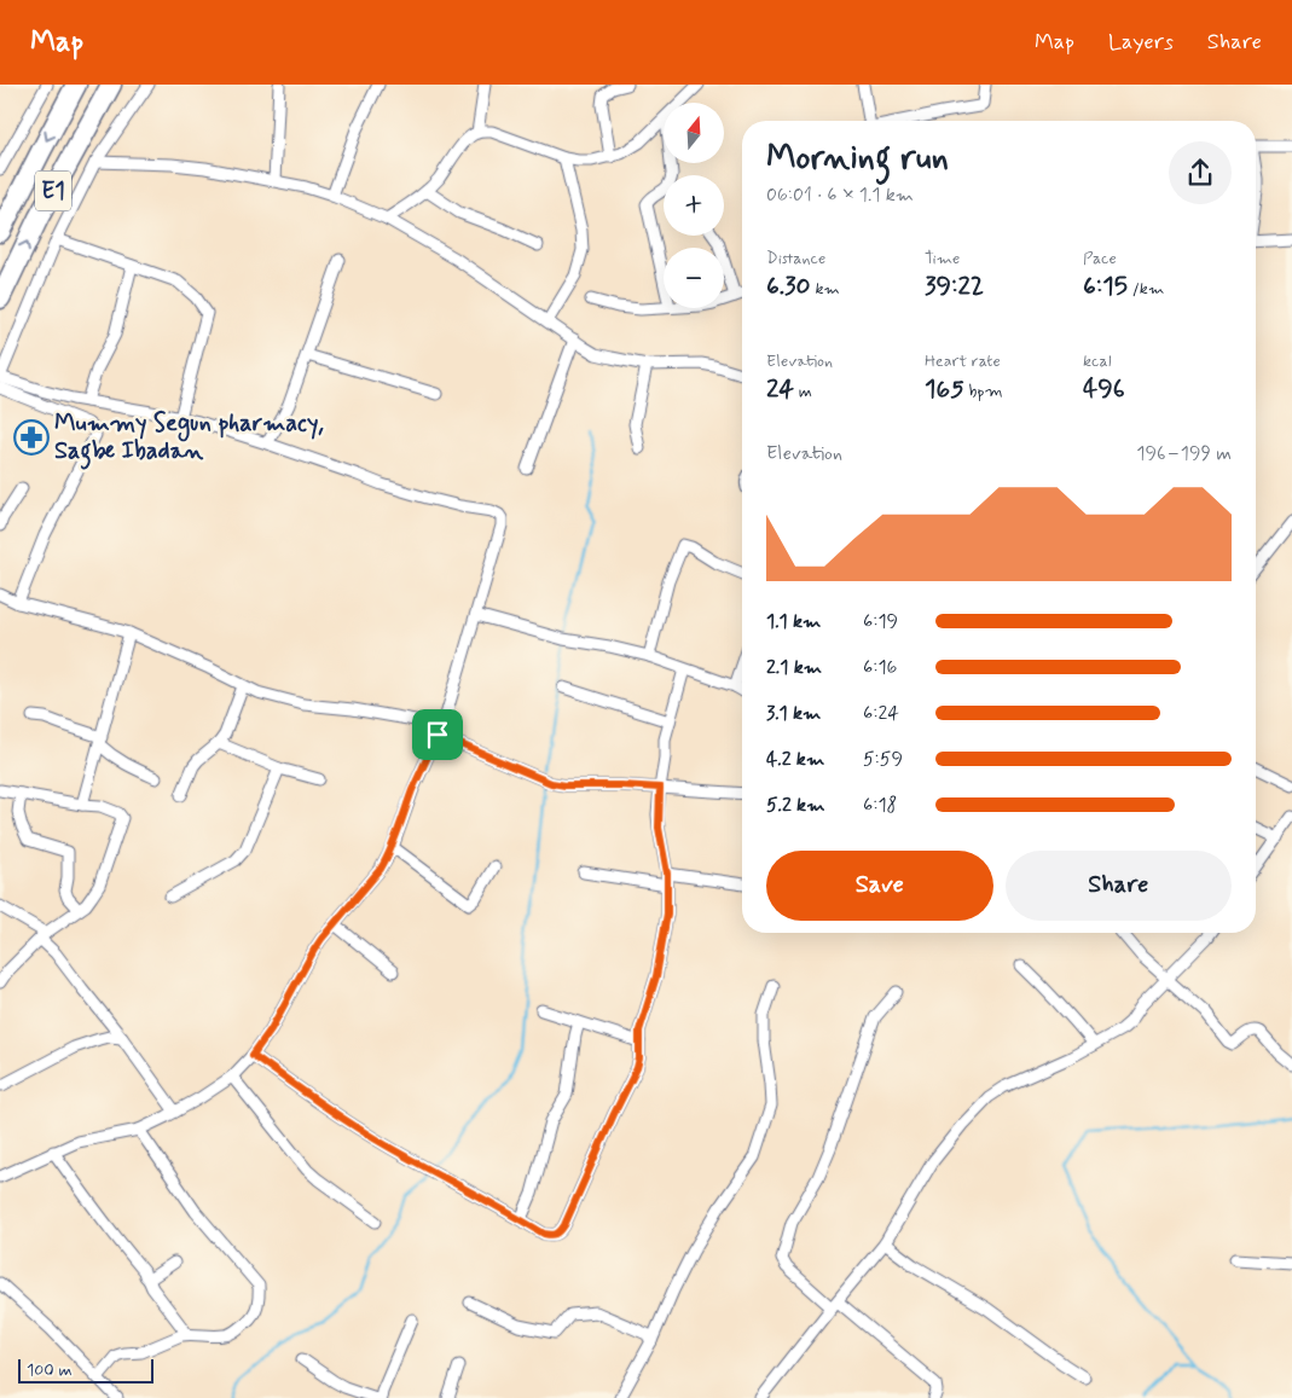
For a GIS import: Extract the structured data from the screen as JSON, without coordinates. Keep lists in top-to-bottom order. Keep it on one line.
{"streets":{"highway":["E1"]},"places":{"pharmacy":["Mummy Segun pharmacy, Sagbe Ibadan"]},"scale_bar":"100 m","north":"top","page":{"header":"Map","nav":["Map","Layers","Share"],"map_buttons":["+","−"],"heading":["Morning run","06:01 · 6 × 1.1 km"],"stats":[["Distance","6.30 km"],["Time","39:22"],["Pace","6:15 /km"],["Elevation","24 m"],["Heart rate","165 bpm"],["kcal","496"]],"chart":["Elevation","196–199 m"],"list":[{"name":"1.1 km","note":"6:19"},{"name":"2.1 km","note":"6:16"},{"name":"3.1 km","note":"6:24"},{"name":"4.2 km","note":"5:59"},{"name":"5.2 km","note":"6:18"}],"buttons":["Save","Share"],"scale":"100 m"}}
